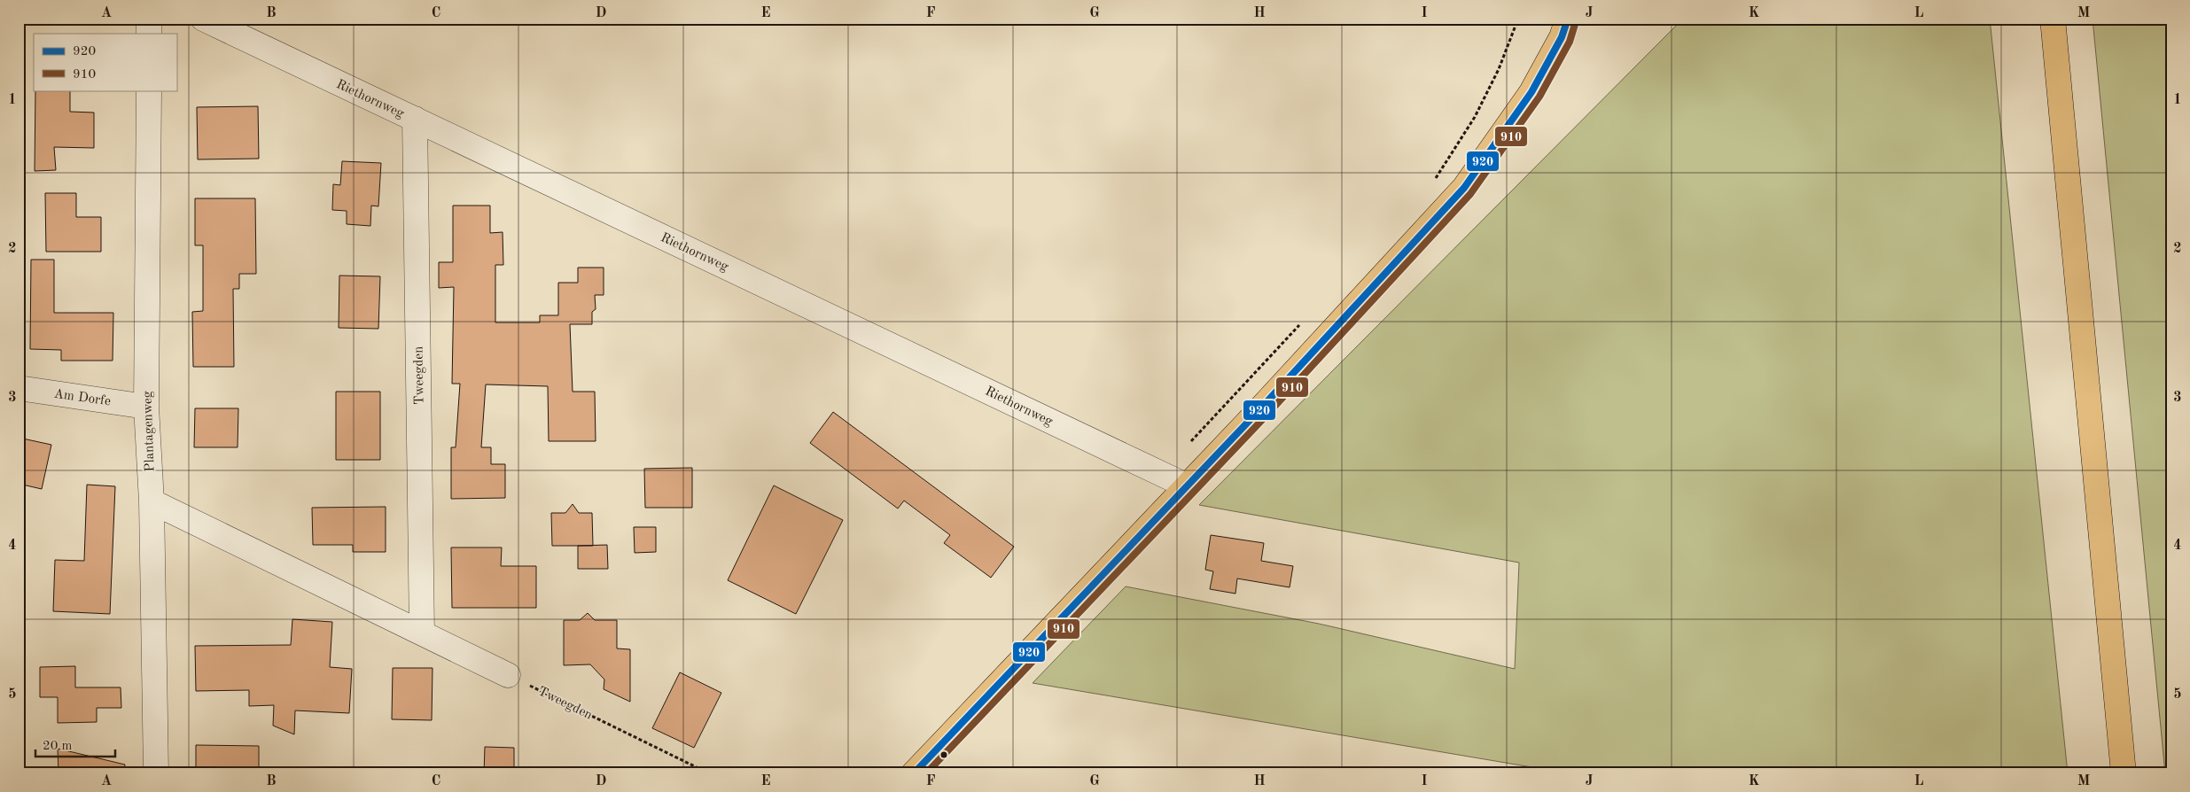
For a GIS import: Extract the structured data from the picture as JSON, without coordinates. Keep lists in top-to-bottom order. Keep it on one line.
{"streets":{"street":["Riethornweg","Tweegden","Am Dorfe","Plantagenweg"]},"crossings":[["Riethornweg","Tweegden"],["Am Dorfe","Plantagenweg"]],"lines":["transit line 920","transit line 910"],"legend":["920","910"],"scale_bar":"20 m","grid":{"columns":["A","B","C","D","E","F","G","H","I","J","K","L","M"],"rows":["1","2","3","4","5"]}}
